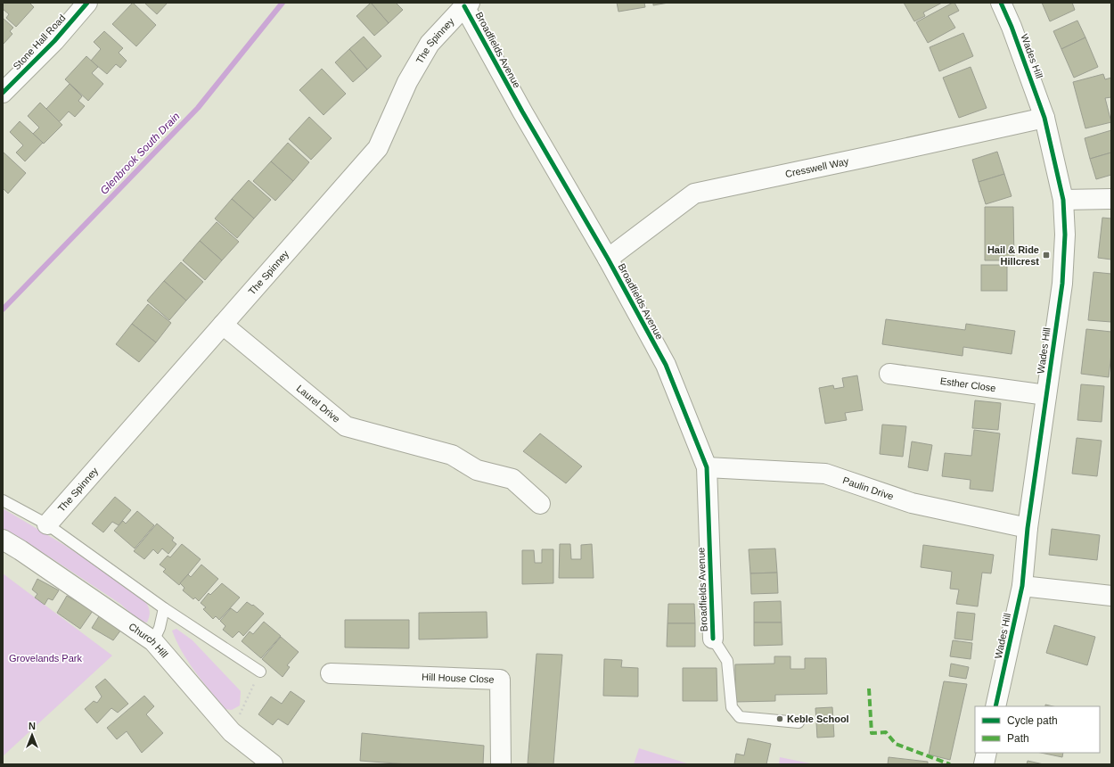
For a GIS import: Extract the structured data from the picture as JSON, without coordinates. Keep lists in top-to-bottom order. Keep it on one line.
{"streets":{"street":["The Spinney","Stone Hall Road","Broadfields Avenue","Wades Hill","Cresswell Way","Esther Close","Laurel Drive","Paulin Drive","Church Hill","Hill House Close"]},"crossings":[["The Spinney","Broadfields Avenue"],["The Spinney","Laurel Drive"],["Broadfields Avenue","Cresswell Way"],["Broadfields Avenue","Paulin Drive"],["Wades Hill","Cresswell Way"],["Wades Hill","Esther Close"],["Wades Hill","Paulin Drive"]],"water":["Glenbrook South Drain"],"parks":["Grovelands Park"],"places":{"transit":["Hail & Ride Hillcrest"],"other":["Keble School"]},"legend":["Cycle path","Path"],"north":"top"}
